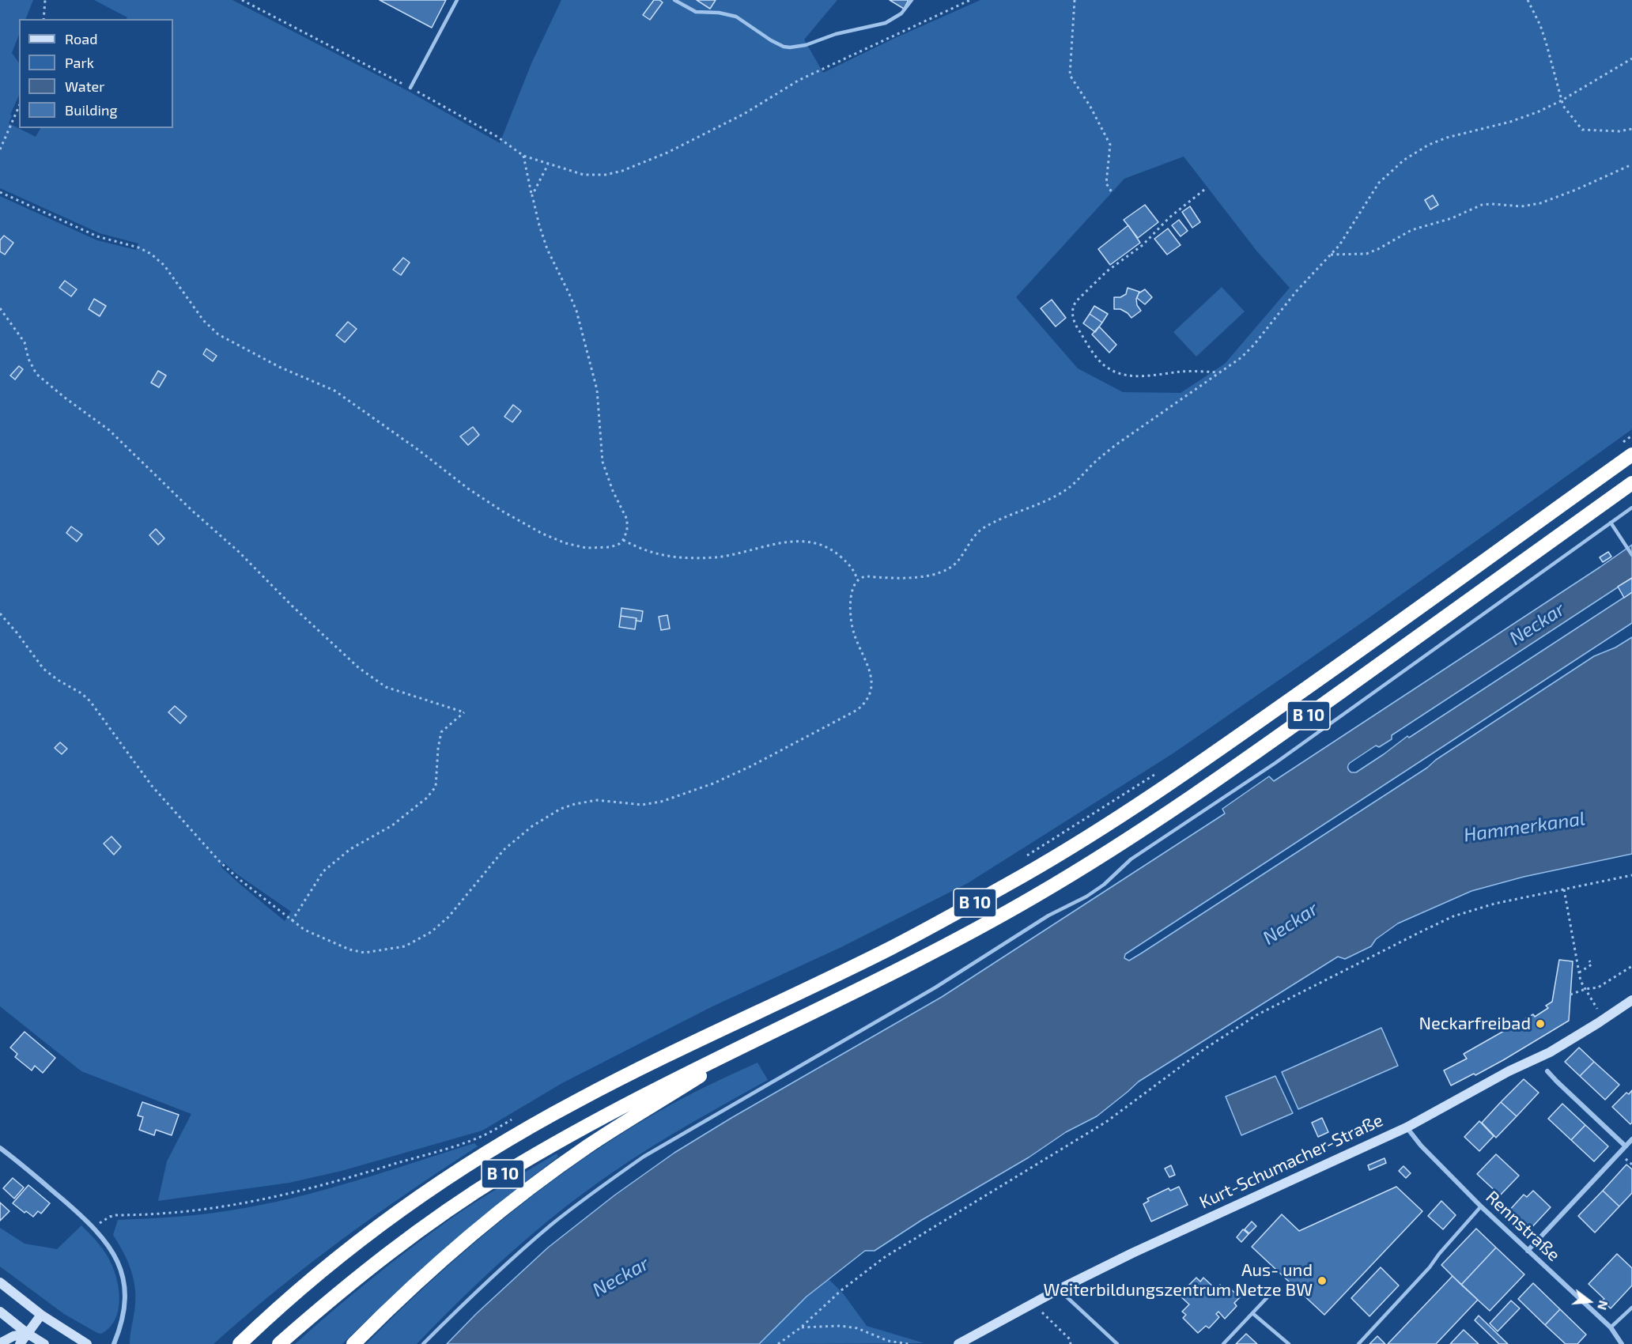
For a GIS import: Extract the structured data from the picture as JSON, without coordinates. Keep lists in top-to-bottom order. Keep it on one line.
{"streets":{"highway":["B 10"],"street":["Kurt-Schumacher-Straße","Rennstraße"]},"crossings":[["Kurt-Schumacher-Straße","Rennstraße"]],"water":["Neckar","Hammerkanal"],"places":["Neckarfreibad","Aus- und Weiterbildungszentrum Netze BW"],"legend":["Road","Park","Water","Building"],"north":"right"}
